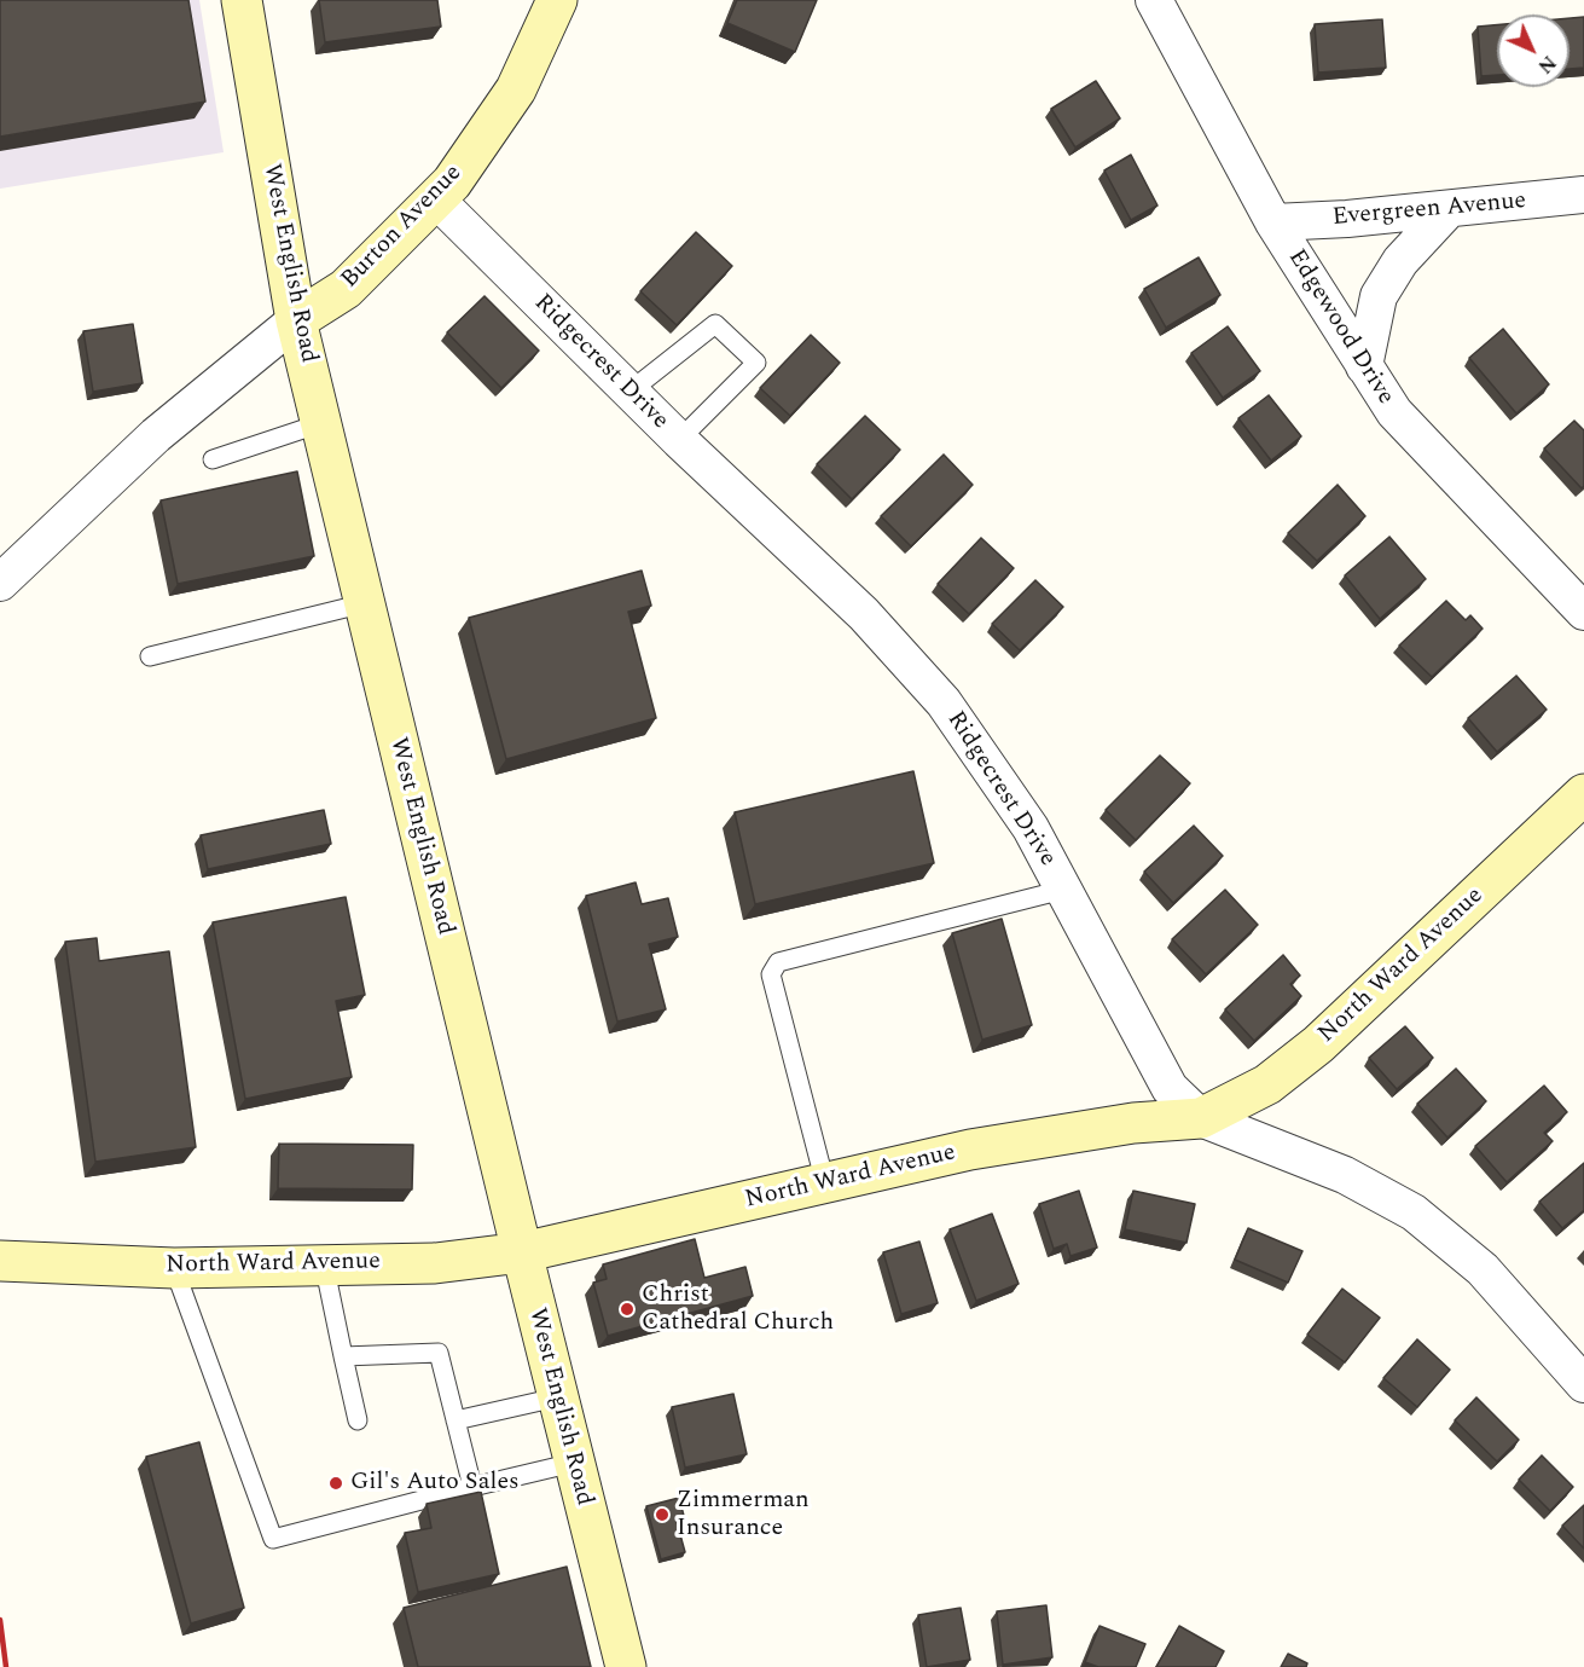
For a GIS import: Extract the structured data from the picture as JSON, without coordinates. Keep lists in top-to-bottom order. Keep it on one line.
{"streets":{"street":["Evergreen Avenue","Burton Avenue","West English Road","Edgewood Drive","Ridgecrest Drive","North Ward Avenue"]},"crossings":[["Evergreen Avenue","Edgewood Drive"],["Burton Avenue","West English Road"],["Burton Avenue","Ridgecrest Drive"],["West English Road","North Ward Avenue"],["Ridgecrest Drive","North Ward Avenue"]],"places":["Christ Cathedral Church","Gil's Auto Sales","Zimmerman Insurance"],"north":"bottom right"}
